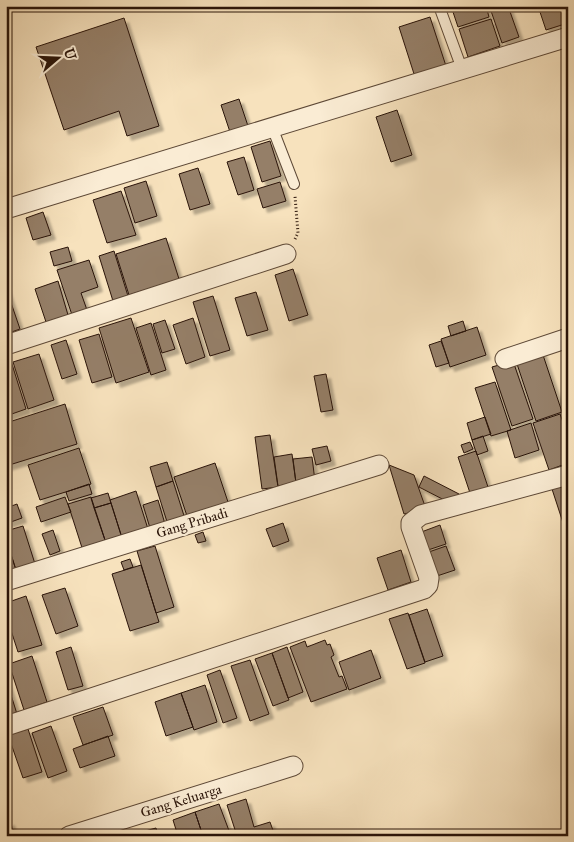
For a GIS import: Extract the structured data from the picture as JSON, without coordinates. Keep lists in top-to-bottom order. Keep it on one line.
{"streets":{"street":["Gang Pribadi","Gang Keluarga"]},"north":"right"}
